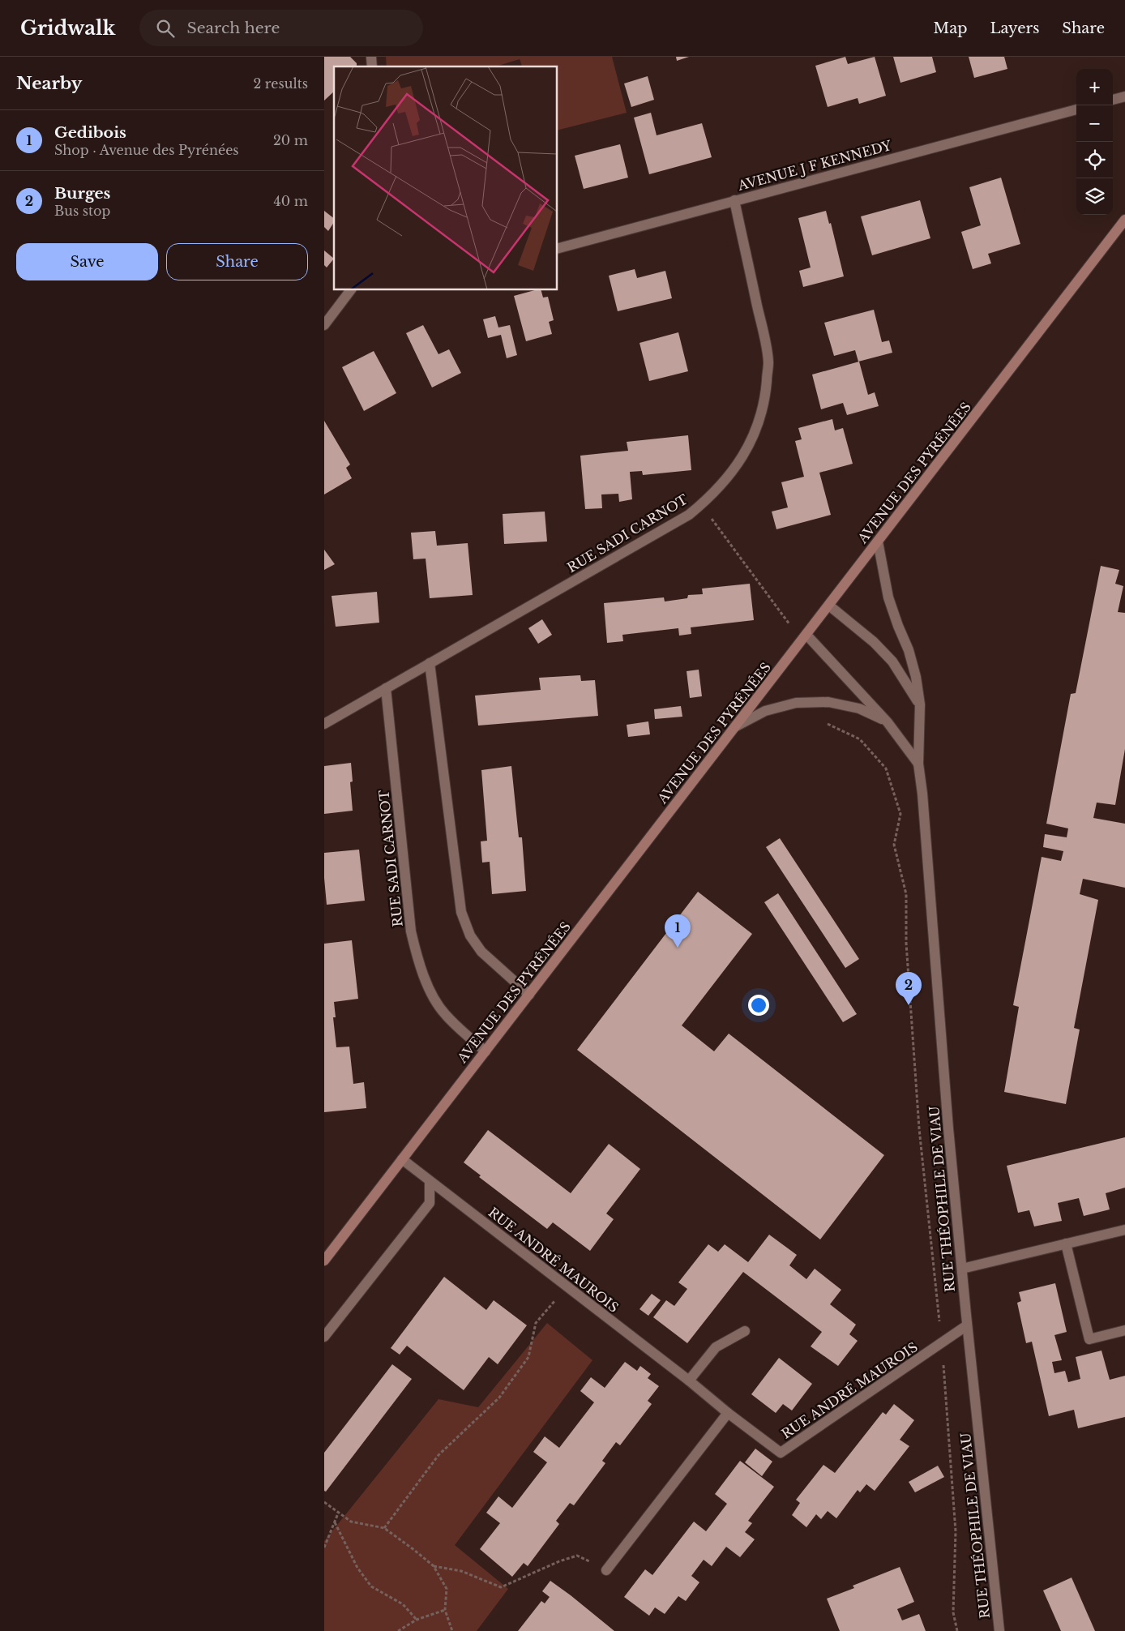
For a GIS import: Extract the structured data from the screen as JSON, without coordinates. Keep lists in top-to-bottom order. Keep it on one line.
{"streets":{"main road":["AVENUE DES PYRÉNÉES"],"street":["AVENUE J F KENNEDY","RUE SADI CARNOT","RUE THÉOPHILE DE VIAU","RUE ANDRÉ MAUROIS"]},"crossings":[["AVENUE J F KENNEDY","RUE SADI CARNOT"],["AVENUE DES PYRÉNÉES","RUE SADI CARNOT"],["AVENUE DES PYRÉNÉES","RUE THÉOPHILE DE VIAU"],["AVENUE DES PYRÉNÉES","RUE ANDRÉ MAUROIS"],["RUE THÉOPHILE DE VIAU","RUE ANDRÉ MAUROIS"]],"page":{"header":"Gridwalk","search":"Search here","nav":["Map","Layers","Share"],"heading":["Nearby","2 results"],"map_buttons":["+","−"],"list":[{"mark":"1","name":"Gedibois","note":"Shop · Avenue des Pyrénées","value":"20 m"},{"mark":"2","name":"Burges","note":"Bus stop","value":"40 m"}],"buttons":["Save","Share"],"pins":["1","2"]}}
